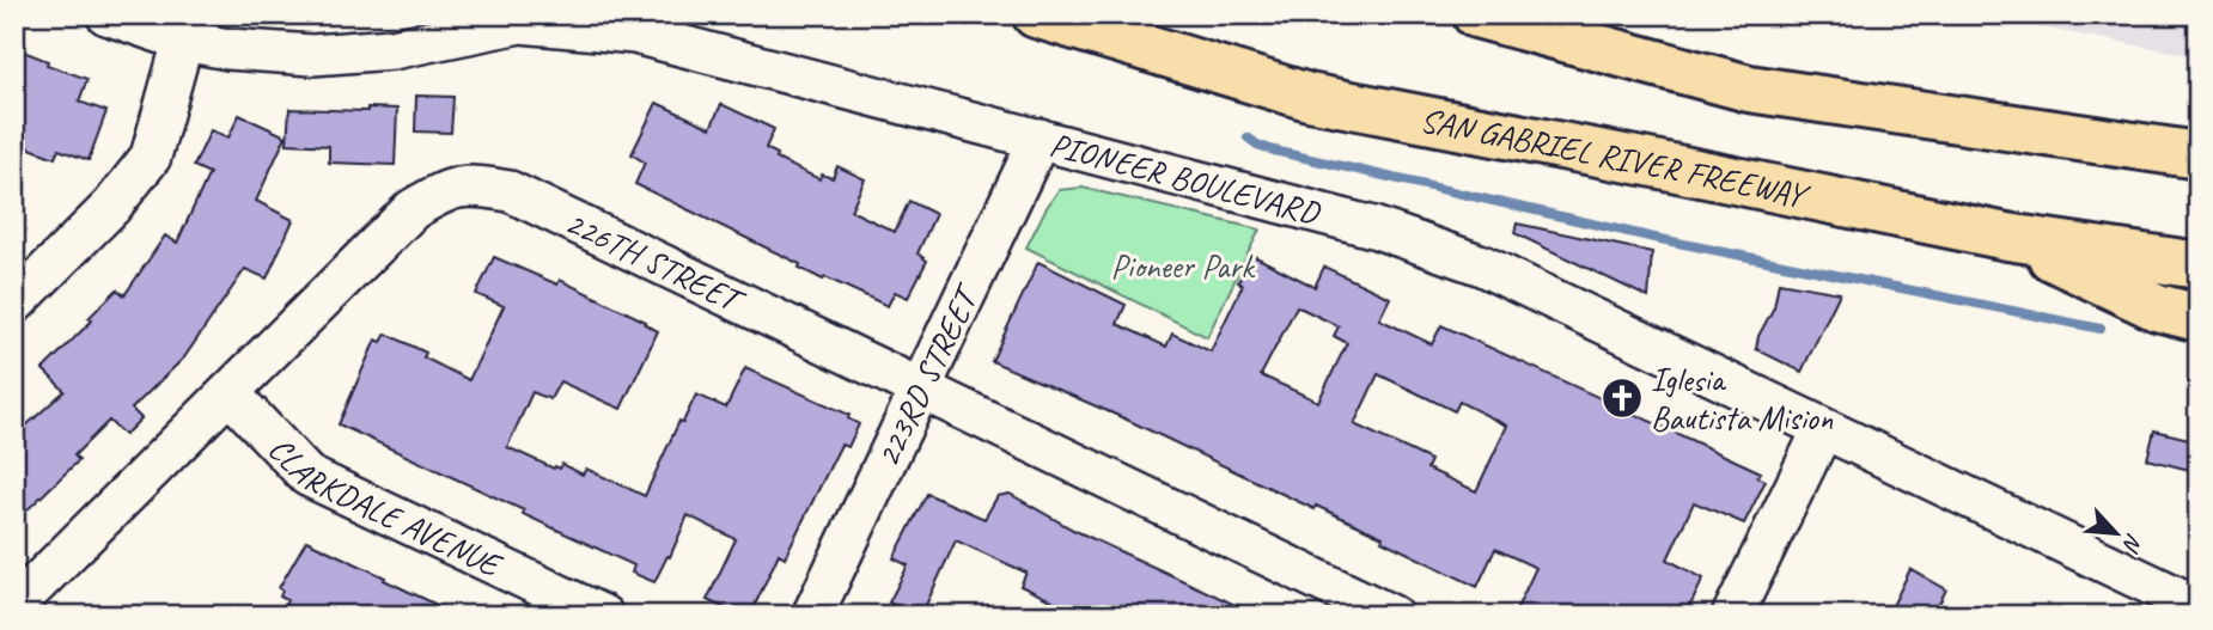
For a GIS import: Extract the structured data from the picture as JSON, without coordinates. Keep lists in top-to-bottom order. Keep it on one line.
{"streets":{"highway":["SAN GABRIEL RIVER FREEWAY"],"street":["PIONEER BOULEVARD","226TH STREET","223RD STREET","CLARKDALE AVENUE"]},"crossings":[["PIONEER BOULEVARD","223RD STREET"],["226TH STREET","223RD STREET"],["226TH STREET","CLARKDALE AVENUE"]],"parks":["Pioneer Park"],"places":{"church":["Iglesia Bautista Mision"]},"north":"bottom right"}
